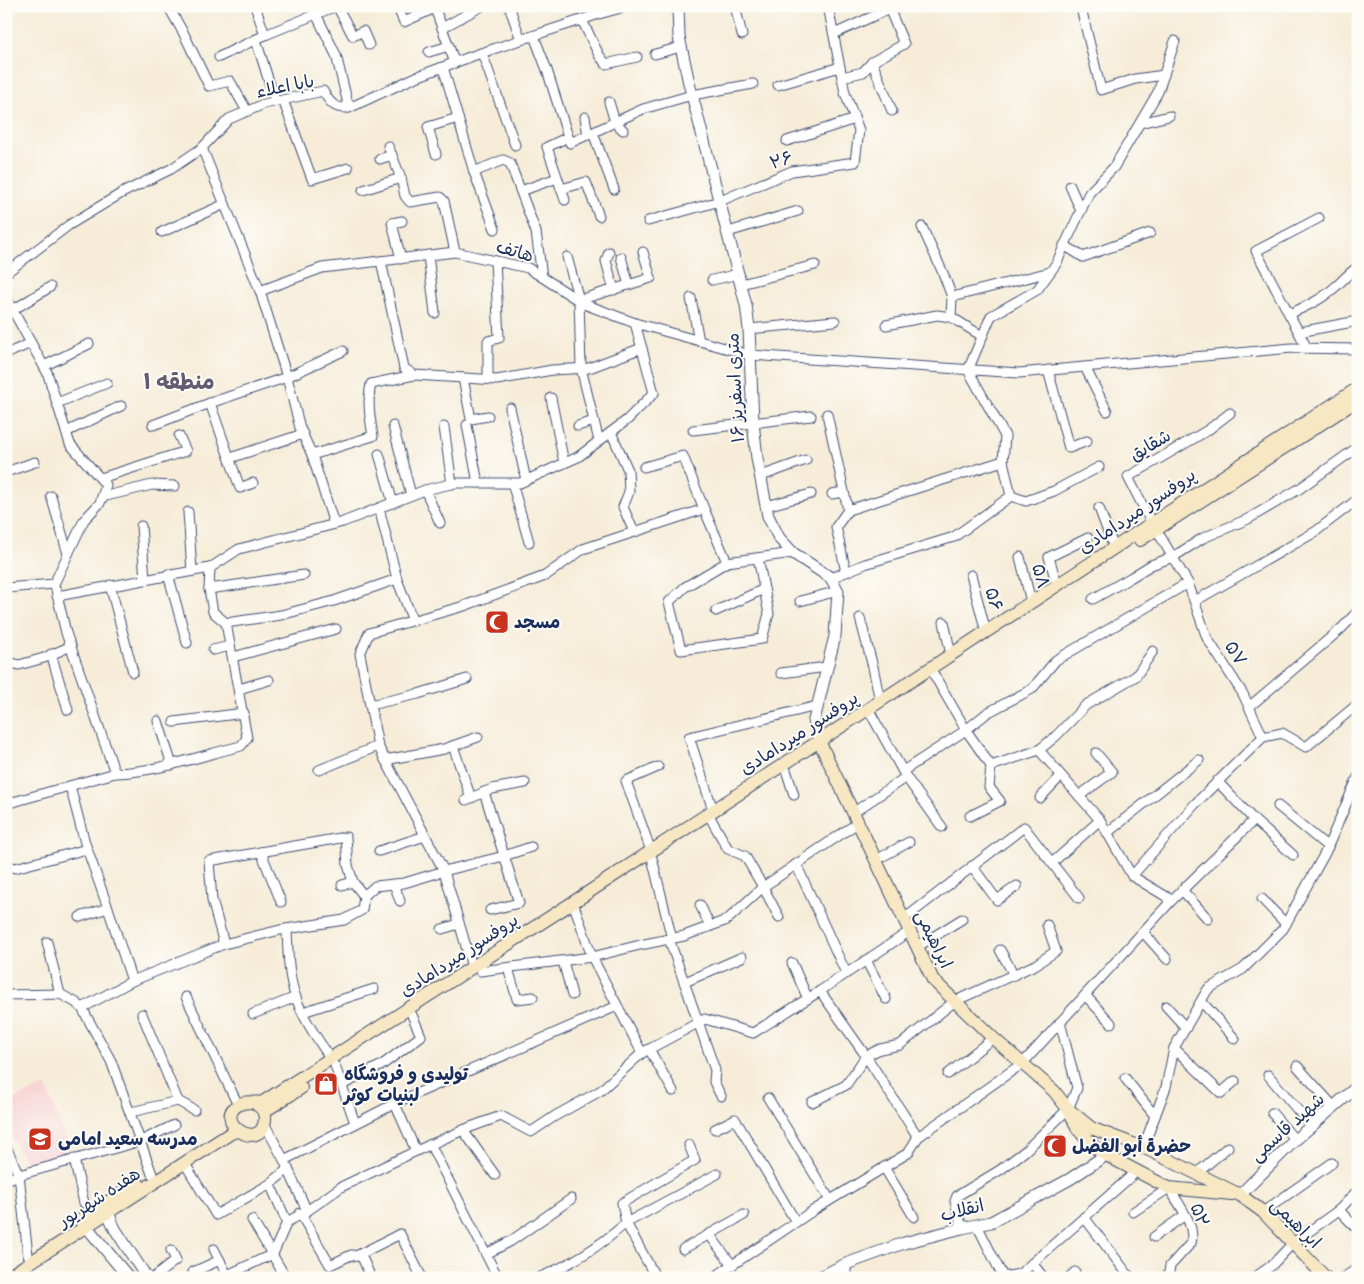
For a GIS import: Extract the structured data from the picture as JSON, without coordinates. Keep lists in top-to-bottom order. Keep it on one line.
{"streets":{"main road":["پروفسور میردامادی","ابراهیمی","هفده شهریور"],"street":["بابا اعلاء","۲۶","هاتف","۱۶ متری اسفریز","شقایق","۵۸","۵۶","۵۷","شهید قاسمی","انقلاب","۵۲"]},"crossings":[["۲۶","۱۶ متری اسفریز"],["هاتف","۱۶ متری اسفریز"],["شقایق","پروفسور میردامادی"],["شقایق","۵۷"],["پروفسور میردامادی","۵۸"],["پروفسور میردامادی","۵۶"],["پروفسور میردامادی","۵۷"],["پروفسور میردامادی","ابراهیمی"],["پروفسور میردامادی","هفده شهریور"],["ابراهیمی","شهید قاسمی"]],"districts":["منطقه ۱"],"places":{"mosque":["مسجد","حضرة أبو الفضل"],"shop":["تولیدی و فروشگاه لبنیات کوثر"],"school or university":["مدرسه سعید امامی"]}}
